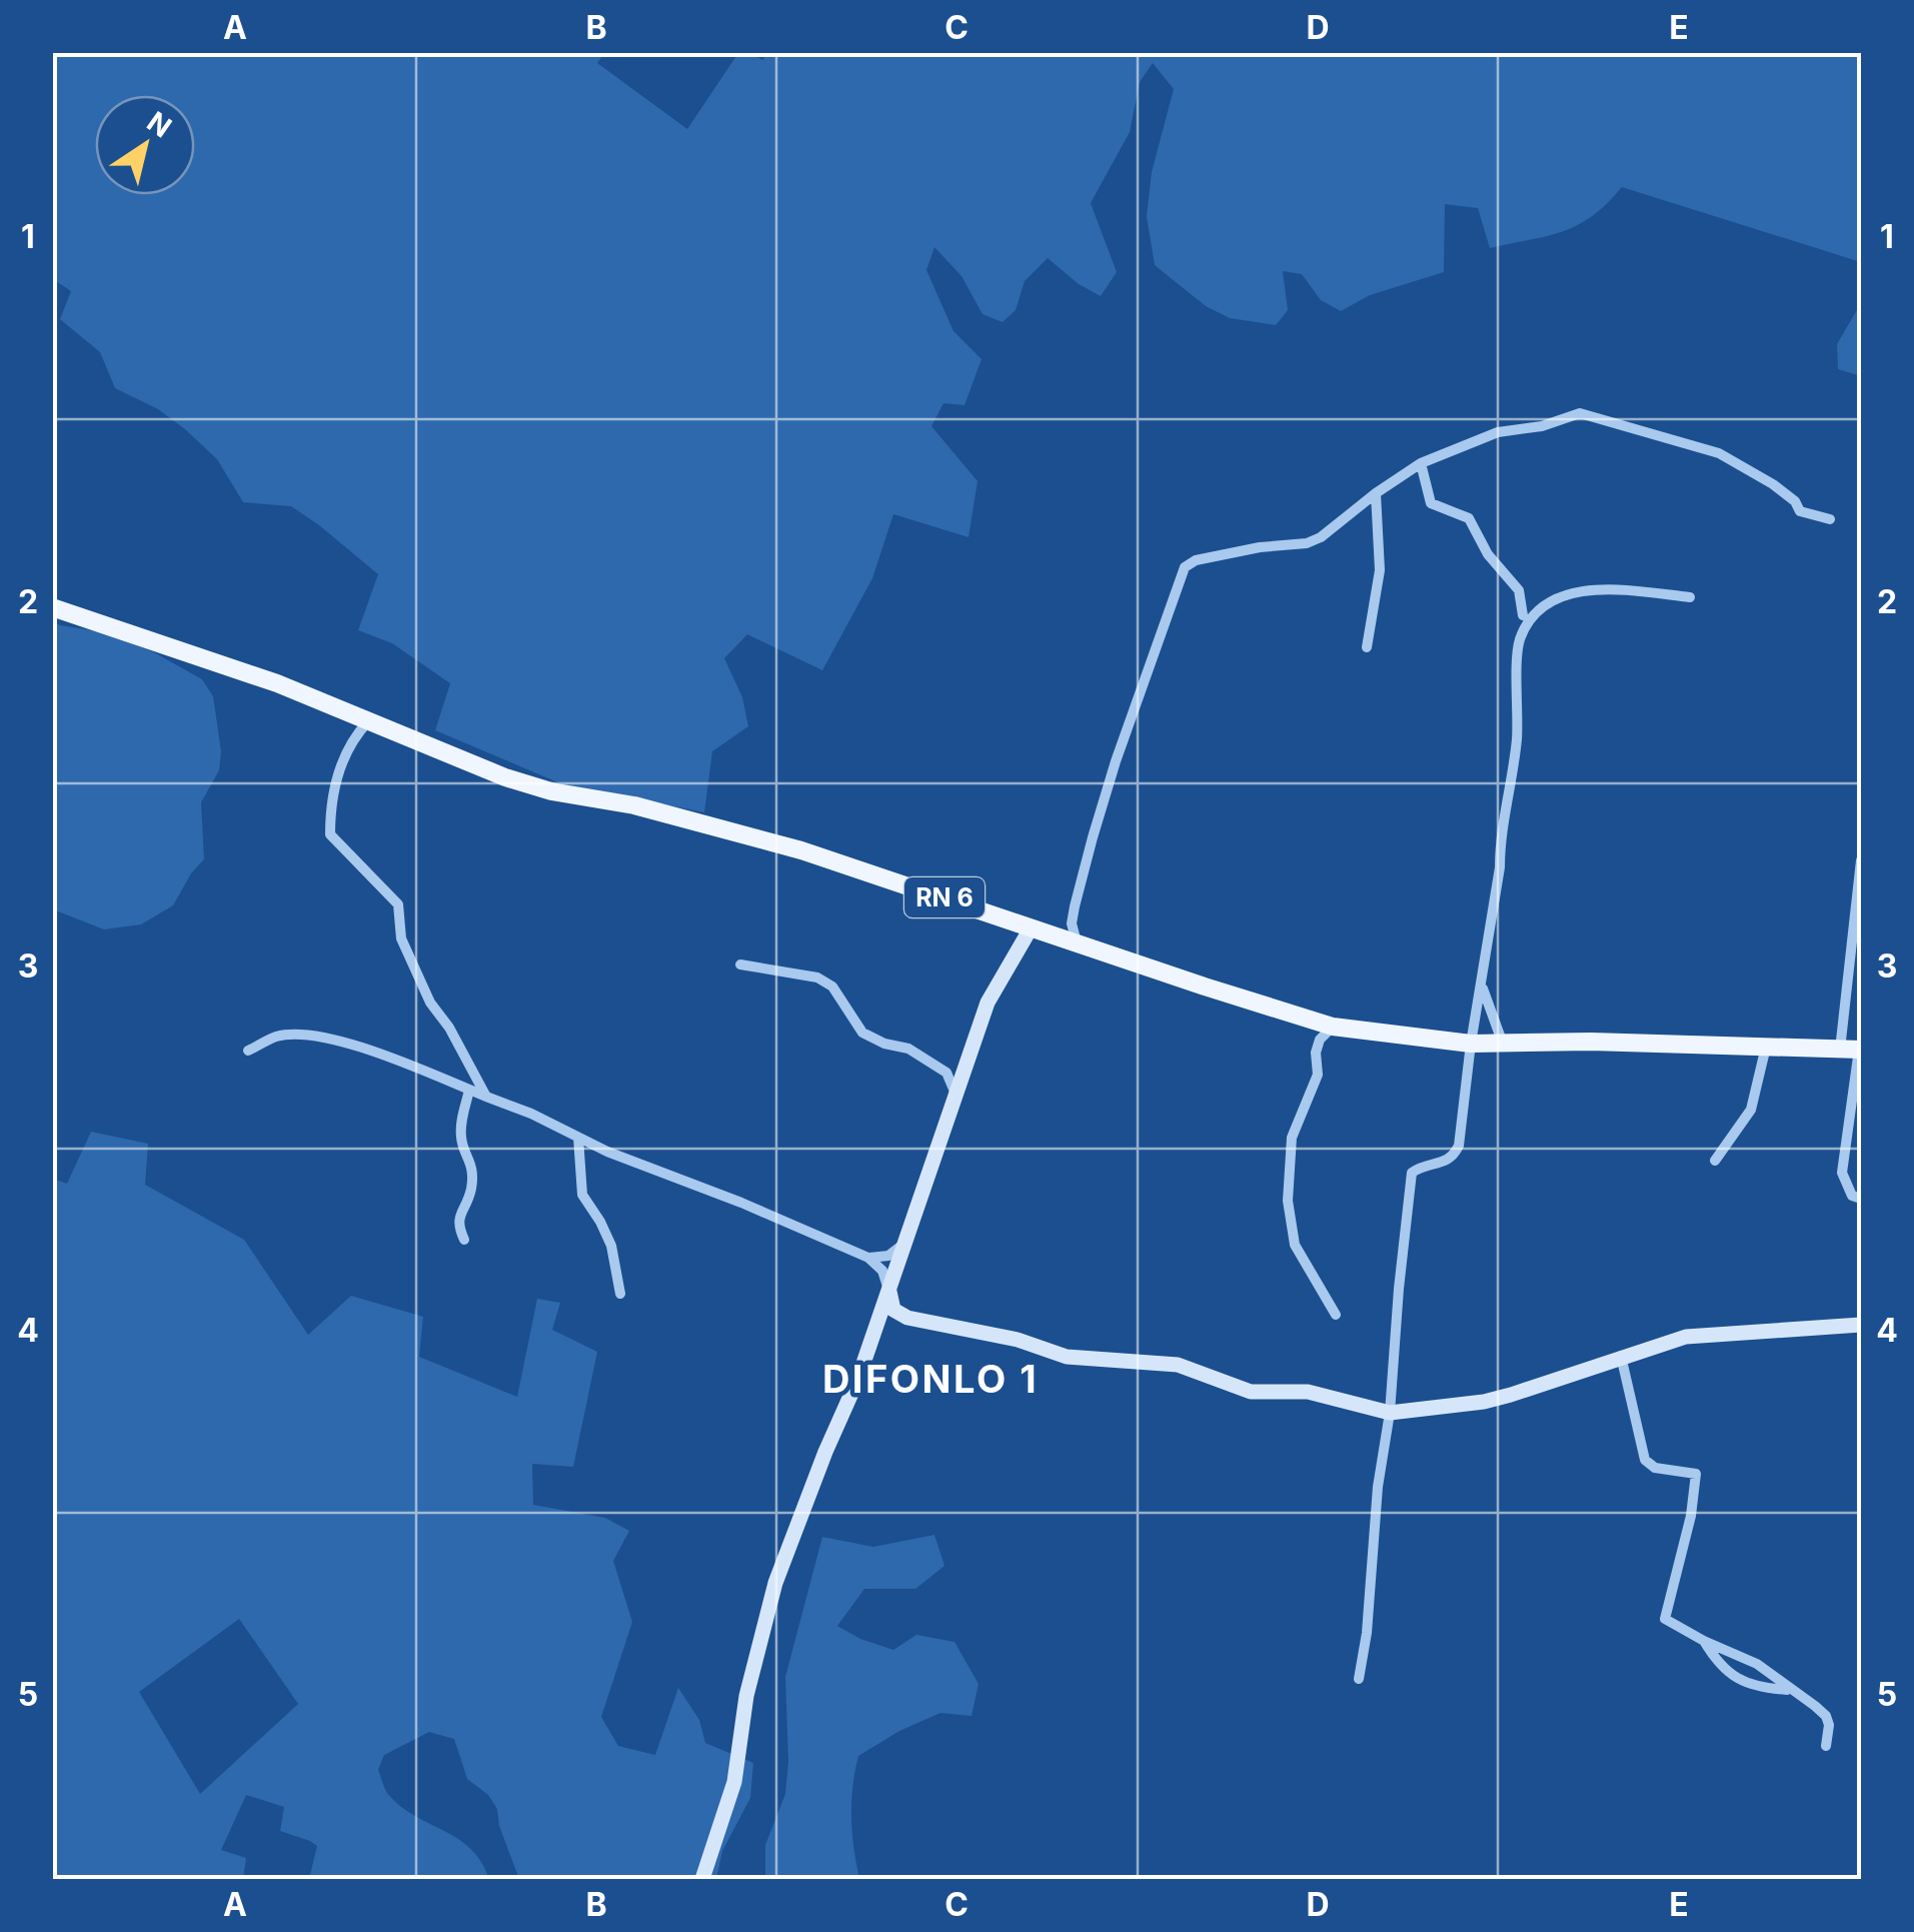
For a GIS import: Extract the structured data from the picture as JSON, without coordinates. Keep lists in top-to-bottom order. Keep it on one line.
{"streets":{"main road":["RN 6"]},"districts":["DIFONLO 1"],"north":"top right","grid":{"columns":["A","B","C","D","E"],"rows":["1","2","3","4","5"]}}
